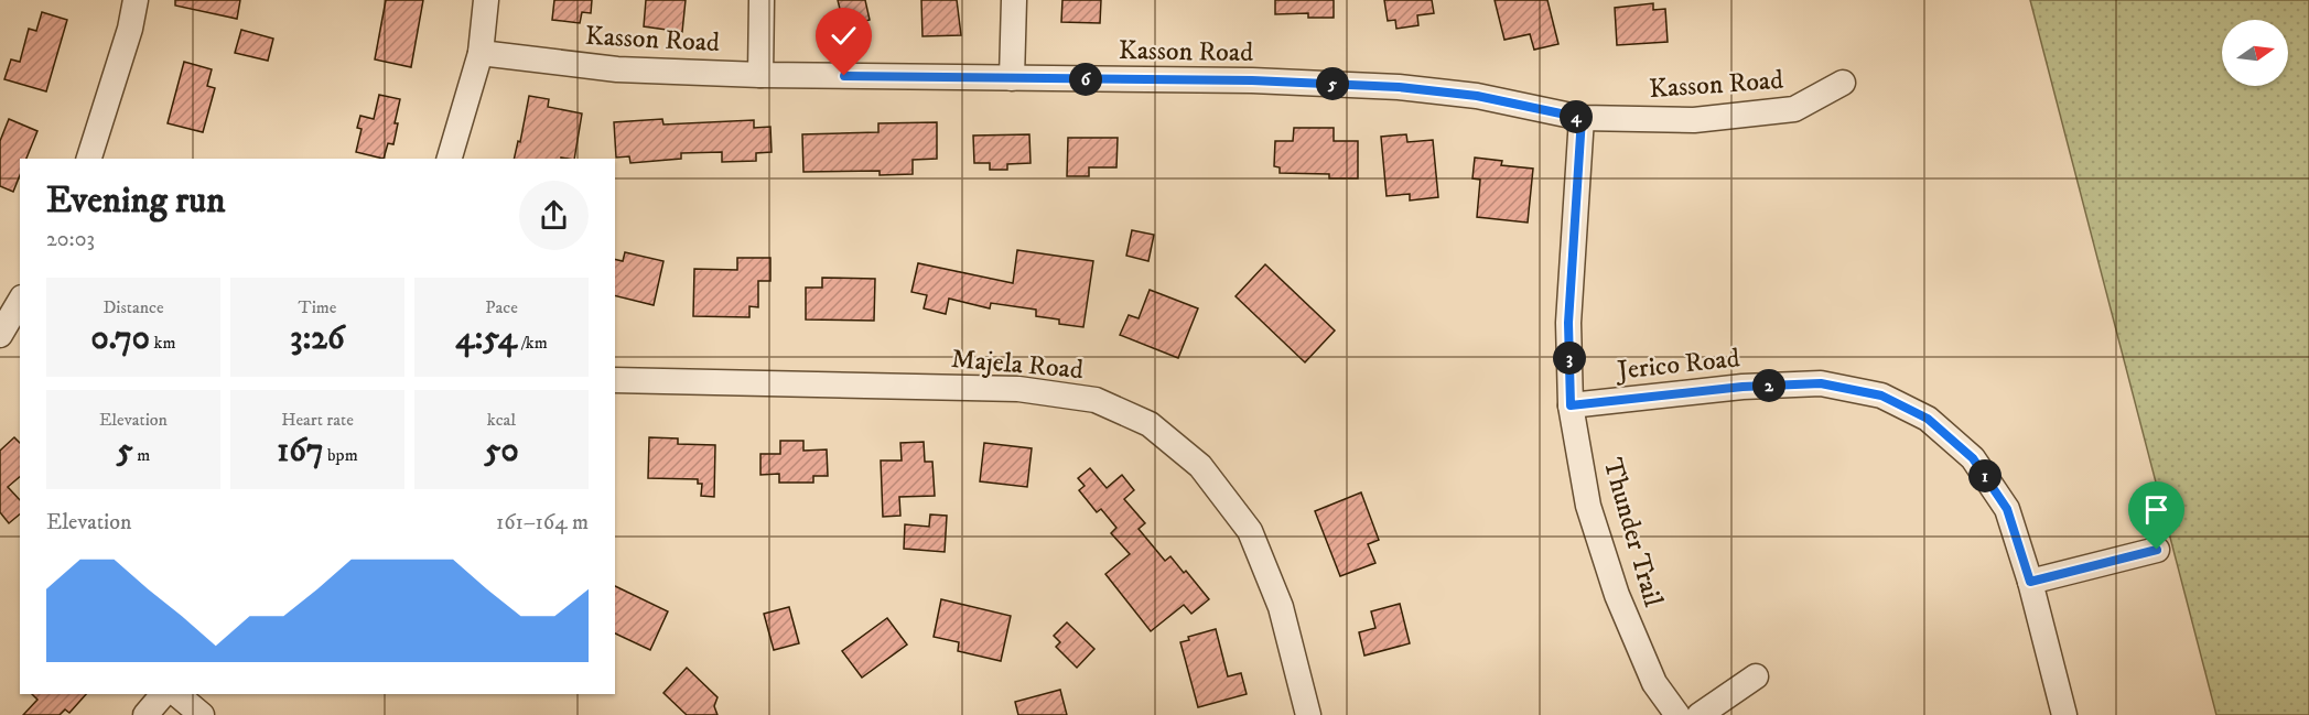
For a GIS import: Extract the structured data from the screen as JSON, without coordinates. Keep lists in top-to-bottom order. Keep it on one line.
{"streets":{"street":["Kasson Road","Majela Road","Jerico Road","Thunder Trail"]},"crossings":[["Kasson Road","Thunder Trail"],["Jerico Road","Thunder Trail"]],"north":"right","page":{"pins":["6","5","4","3","2","1"],"heading":["Evening run","20:03"],"stats":[["Distance","0.70 km"],["Time","3:26"],["Pace","4:54 /km"],["Elevation","5 m"],["Heart rate","167 bpm"],["kcal","50"]],"chart":["Elevation","161–164 m"]}}
